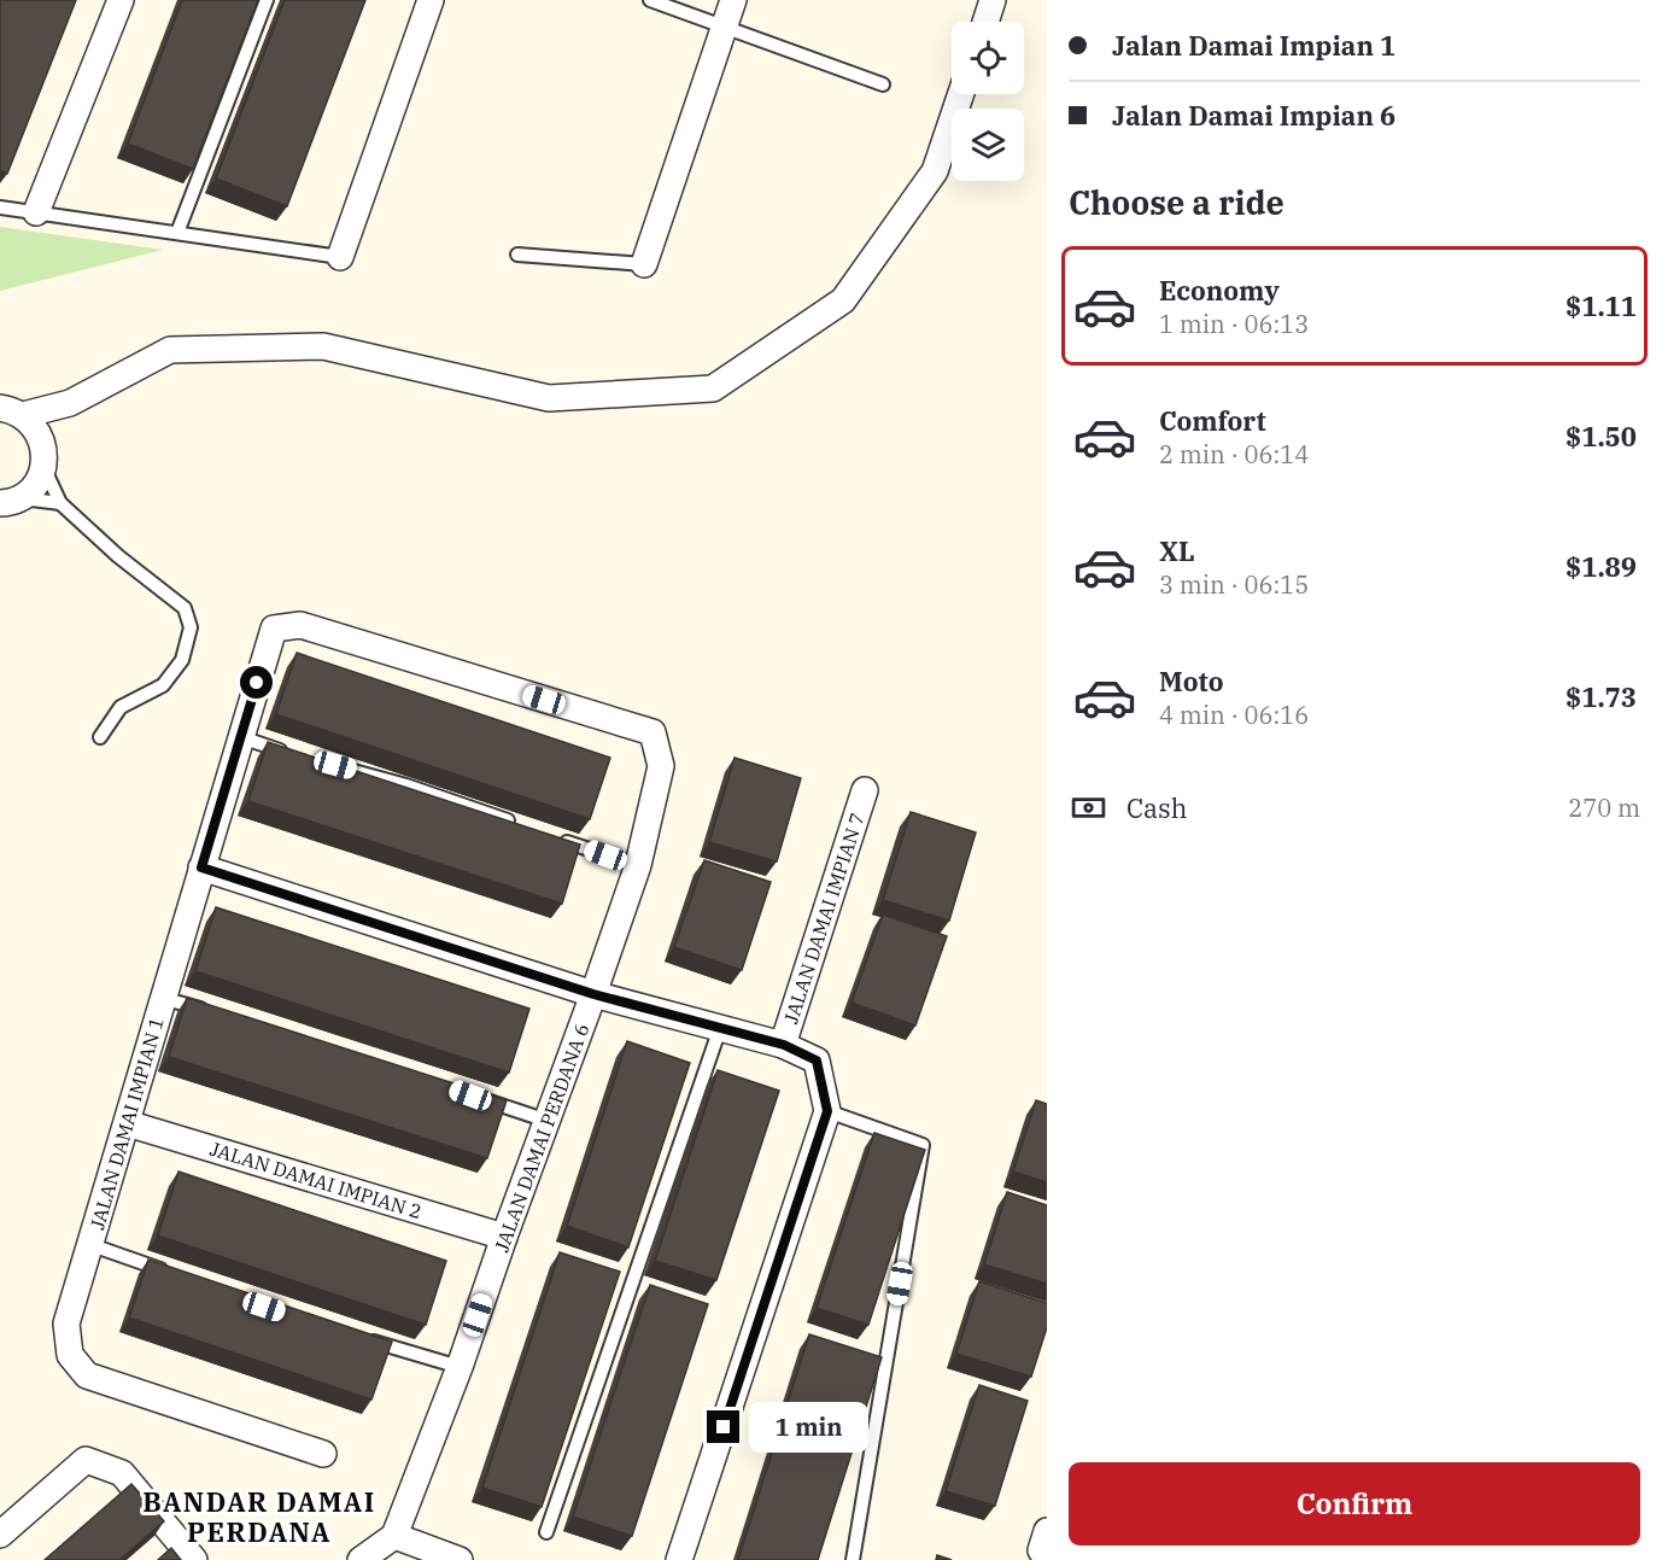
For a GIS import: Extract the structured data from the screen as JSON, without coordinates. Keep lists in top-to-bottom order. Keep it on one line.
{"streets":{"street":["JALAN DAMAI IMPIAN 7","JALAN DAMAI IMPIAN 1","JALAN DAMAI PERDANA 6","JALAN DAMAI IMPIAN 2"]},"crossings":[["JALAN DAMAI IMPIAN 1","JALAN DAMAI PERDANA 6"],["JALAN DAMAI IMPIAN 1","JALAN DAMAI IMPIAN 2"],["JALAN DAMAI PERDANA 6","JALAN DAMAI IMPIAN 2"]],"districts":["BANDAR DAMAI PERDANA"],"page":{"banner":["Jalan Damai Impian 1","Jalan Damai Impian 6"],"heading":"Choose a ride","list":[{"name":"Economy","note":"1 min · 06:13","value":"$1.11"},{"name":"Comfort","note":"2 min · 06:14","value":"$1.50"},{"name":"XL","note":"3 min · 06:15","value":"$1.89"},{"name":"Moto","note":"4 min · 06:16","value":"$1.73"}],"pay":["Cash","270 m"],"bubble":"1 min","buttons":"Confirm"}}
